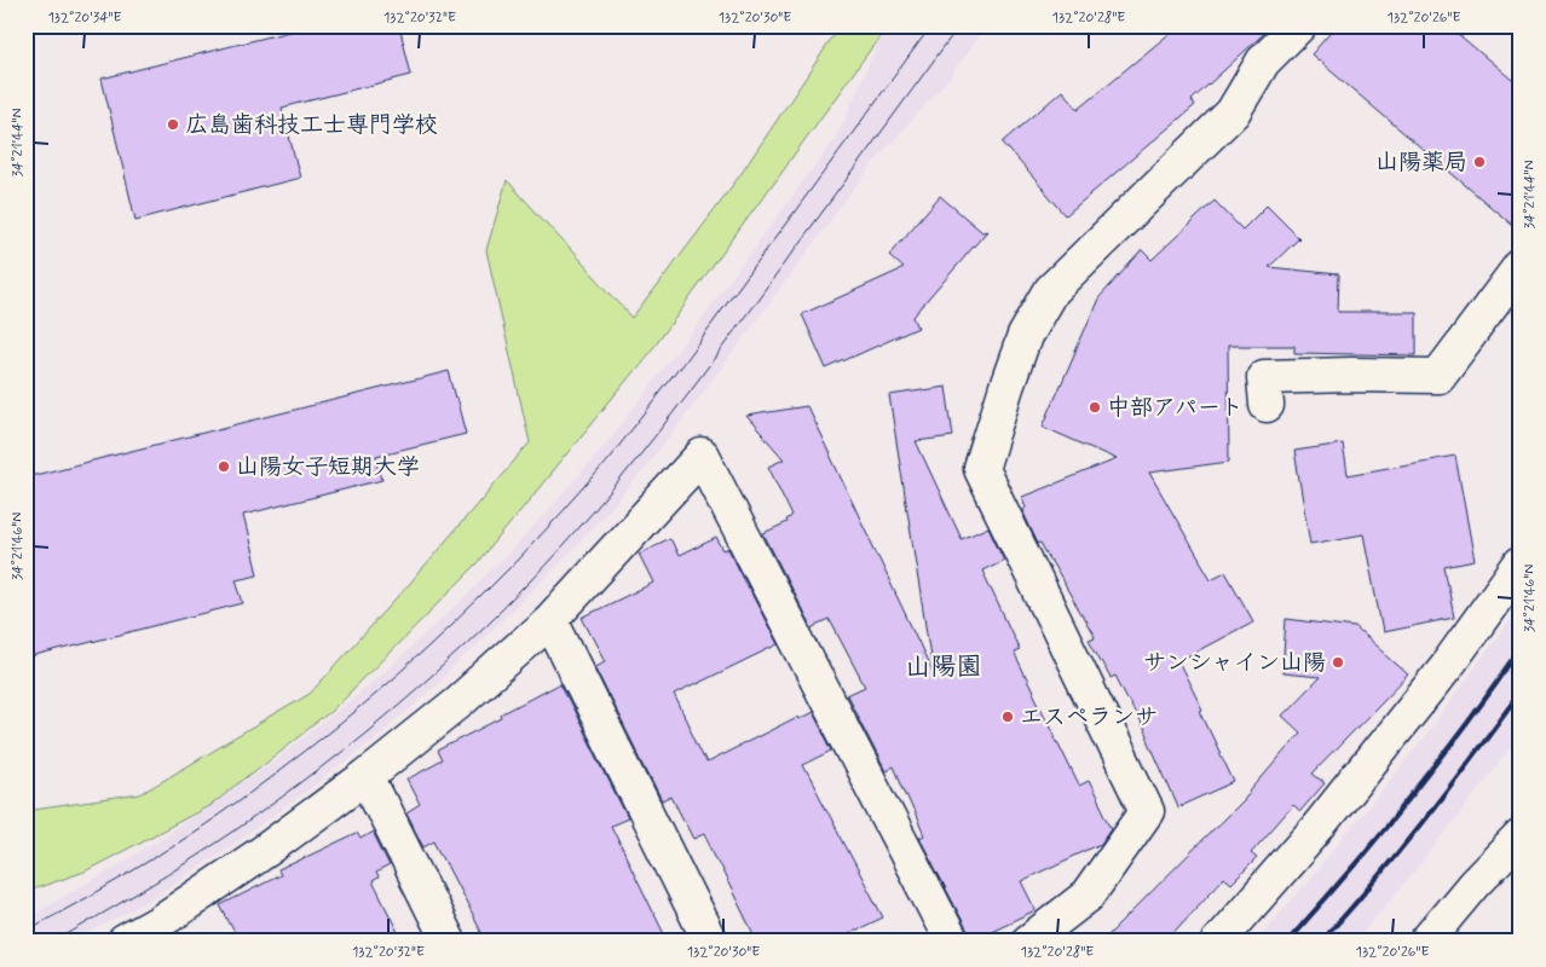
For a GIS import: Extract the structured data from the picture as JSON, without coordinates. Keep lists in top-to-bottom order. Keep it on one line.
{"districts":["山陽園"],"places":["広島歯科技工士専門学校","山陽薬局","中部アパート","山陽女子短期大学","サンシャイン山陽","エスペランサ"],"coordinates":["132°20'34\"E","132°20'32\"E","132°20'30\"E","132°20'28\"E","132°20'26\"E","34°21'44\"N","34°21'46\"N"]}
